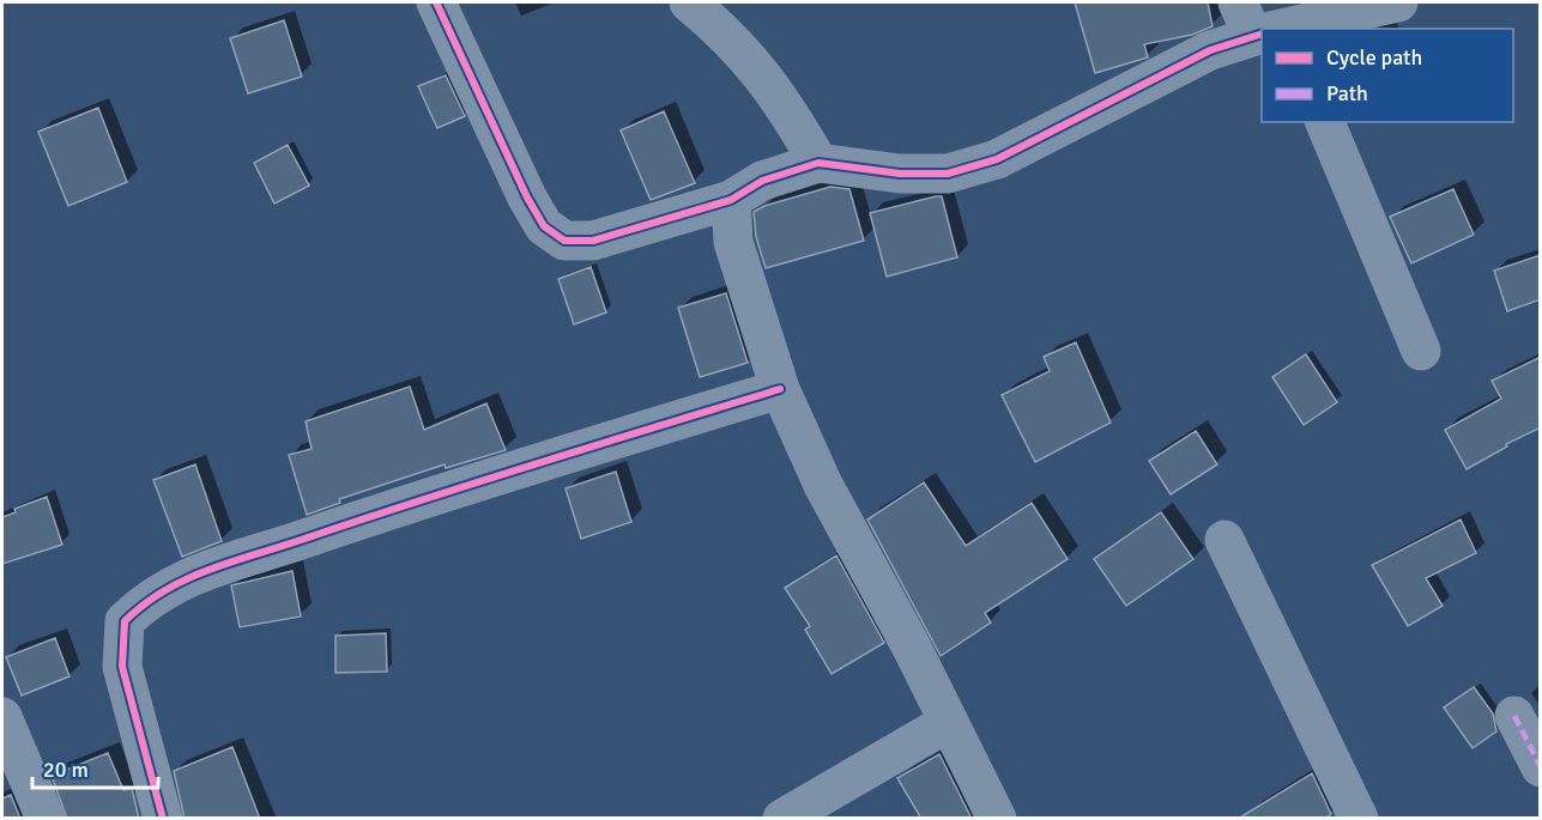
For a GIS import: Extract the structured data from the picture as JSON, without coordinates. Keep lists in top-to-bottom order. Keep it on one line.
{"legend":["Cycle path","Path"],"scale_bar":"20 m"}
